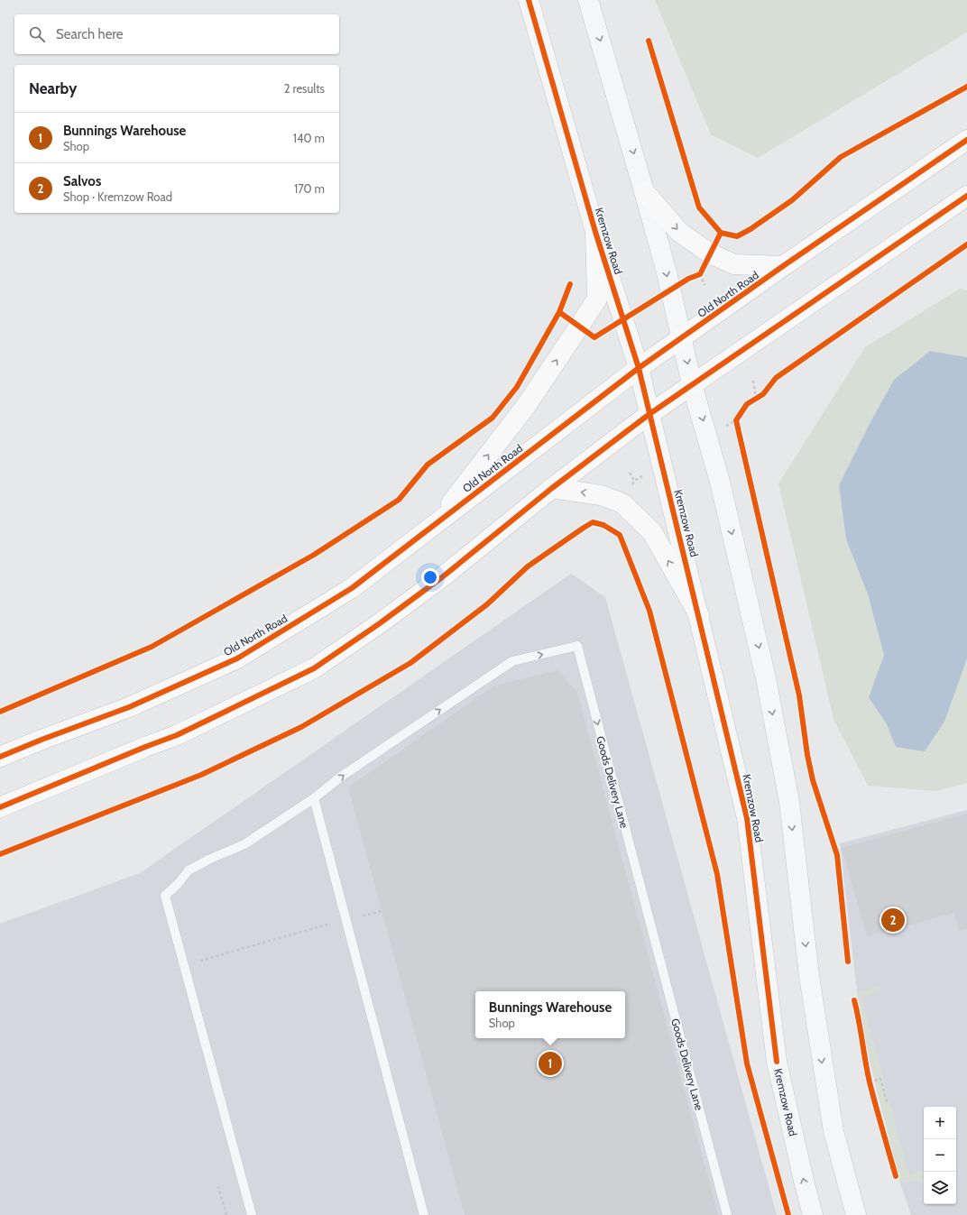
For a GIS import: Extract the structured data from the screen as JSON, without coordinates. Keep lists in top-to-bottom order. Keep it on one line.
{"streets":{"main road":["Old North Road"],"street":["Kremzow Road"],"lane":["Goods Delivery Lane"]},"crossings":[["Kremzow Road","Old North Road"]],"page":{"search":"Search here","heading":["Nearby","2 results"],"list":[{"mark":"1","name":"Bunnings Warehouse","note":"Shop","value":"140 m"},{"mark":"2","name":"Salvos","note":"Shop · Kremzow Road","value":"170 m"}],"pins":["2","1"],"popup":["Bunnings Warehouse","Shop"],"map_buttons":["+","−"]}}
